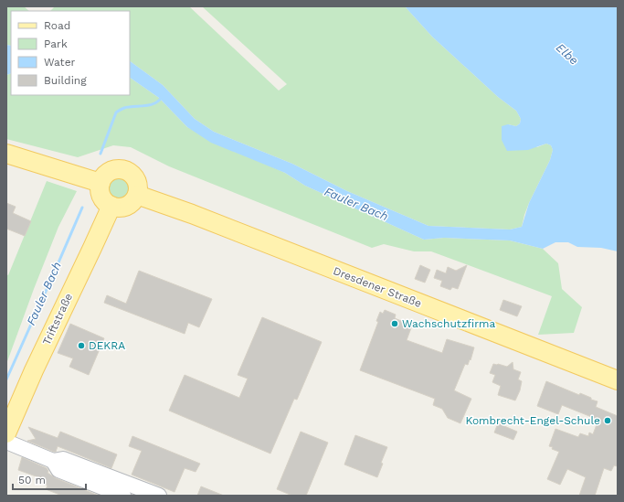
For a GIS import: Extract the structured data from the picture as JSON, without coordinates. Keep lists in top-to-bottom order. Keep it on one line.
{"streets":{"main road":["Dresdener Straße","Triftstraße"]},"crossings":[["Dresdener Straße","Triftstraße"]],"water":["Elbe","Fauler Bach"],"places":["Wachschutzfirma","DEKRA","Kombrecht-Engel-Schule"],"legend":["Road","Park","Water","Building"],"scale_bar":"50 m"}
